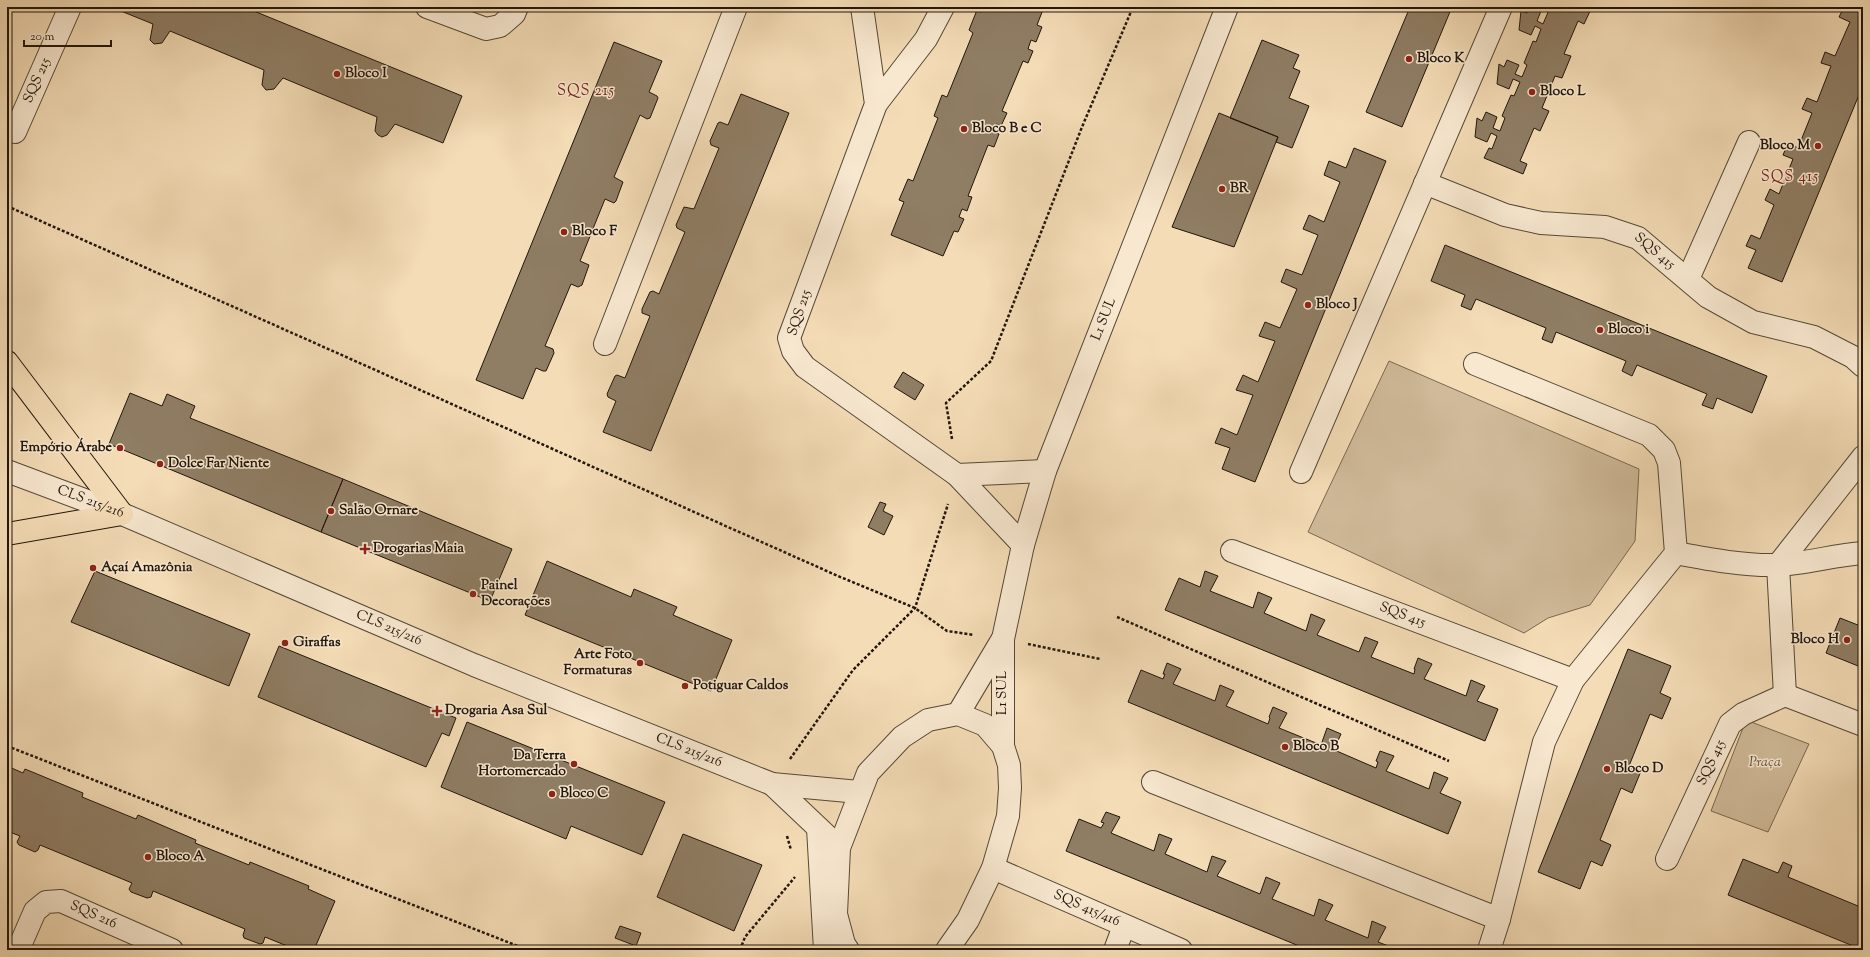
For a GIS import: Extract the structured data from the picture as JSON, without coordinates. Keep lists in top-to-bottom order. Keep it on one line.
{"streets":{"street":["SQS 215","SQS 415","L1 SUL","CLS 215/216","SQS 415/416","SQS 216"]},"crossings":[["SQS 215","L1 SUL"]],"districts":["SQS 215","SQS 415"],"parks":["Praça"],"places":{"other":["Bloco K","Bloco I","Bloco L","Bloco B e C","Bloco M","BR","Bloco F","Bloco J","Bloco i","Empório Árabe","Dolce Far Niente","Salão Ornare","Açaí Amazônia","Painel Decorações","Bloco H","Giraffas","Arte Foto Formaturas","Potiguar Caldos","Bloco B","Da Terra Hortomercado","Bloco D","Bloco C","Bloco A"],"health":["Drogarias Maia","Drogaria Asa Sul"]},"scale_bar":"20 m"}
